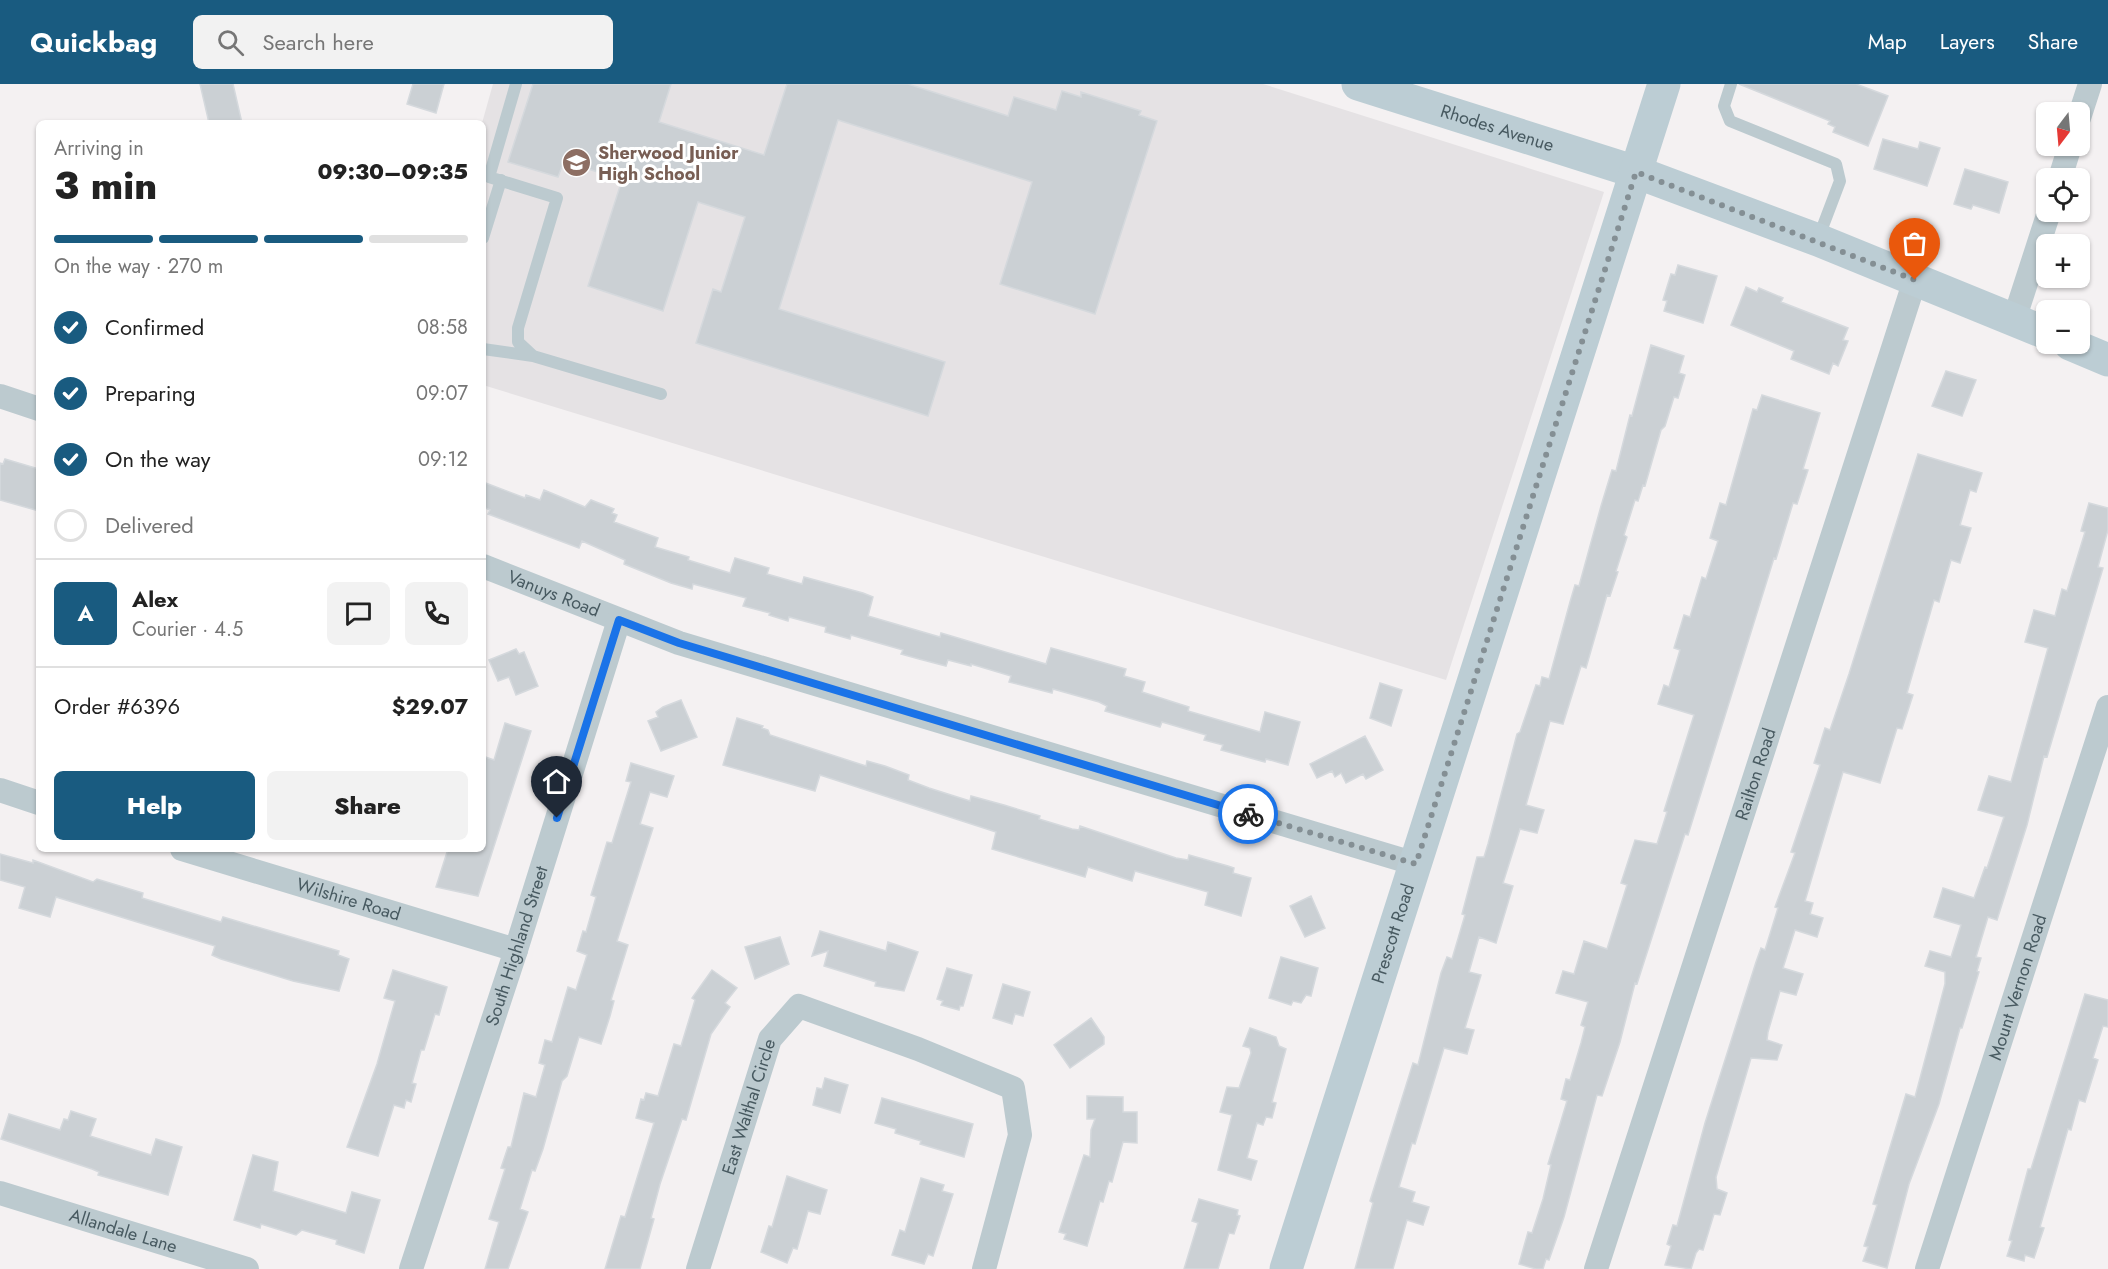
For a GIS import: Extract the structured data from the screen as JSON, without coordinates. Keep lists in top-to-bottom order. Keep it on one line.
{"streets":{"main road":["Rhodes Avenue","Prescott Road"],"street":["Vanuys Road","Railton Road","Wilshire Road","South Highland Street","Mount Vernon Road","East Walthal Circle","Allandale Lane"]},"crossings":[["Rhodes Avenue","Railton Road"],["Rhodes Avenue","Prescott Road"],["Vanuys Road","Prescott Road"],["Vanuys Road","South Highland Street"],["Wilshire Road","South Highland Street"]],"places":{"school or university":["Sherwood Junior High School"]},"north":"bottom","page":{"header":"Quickbag","search":"Search here","nav":["Map","Layers","Share"],"map_buttons":["+","−"],"heading":["3 min","Arriving in","09:30–09:35"],"panel":["Alex","Courier · 4.5","Order #6396","$29.07"],"bar":"On the way · 270 m","list":[["Confirmed","08:58"],["Preparing","09:07"],["On the way","09:12"],"Delivered"],"round":"A","buttons":["Help","Share"]}}
